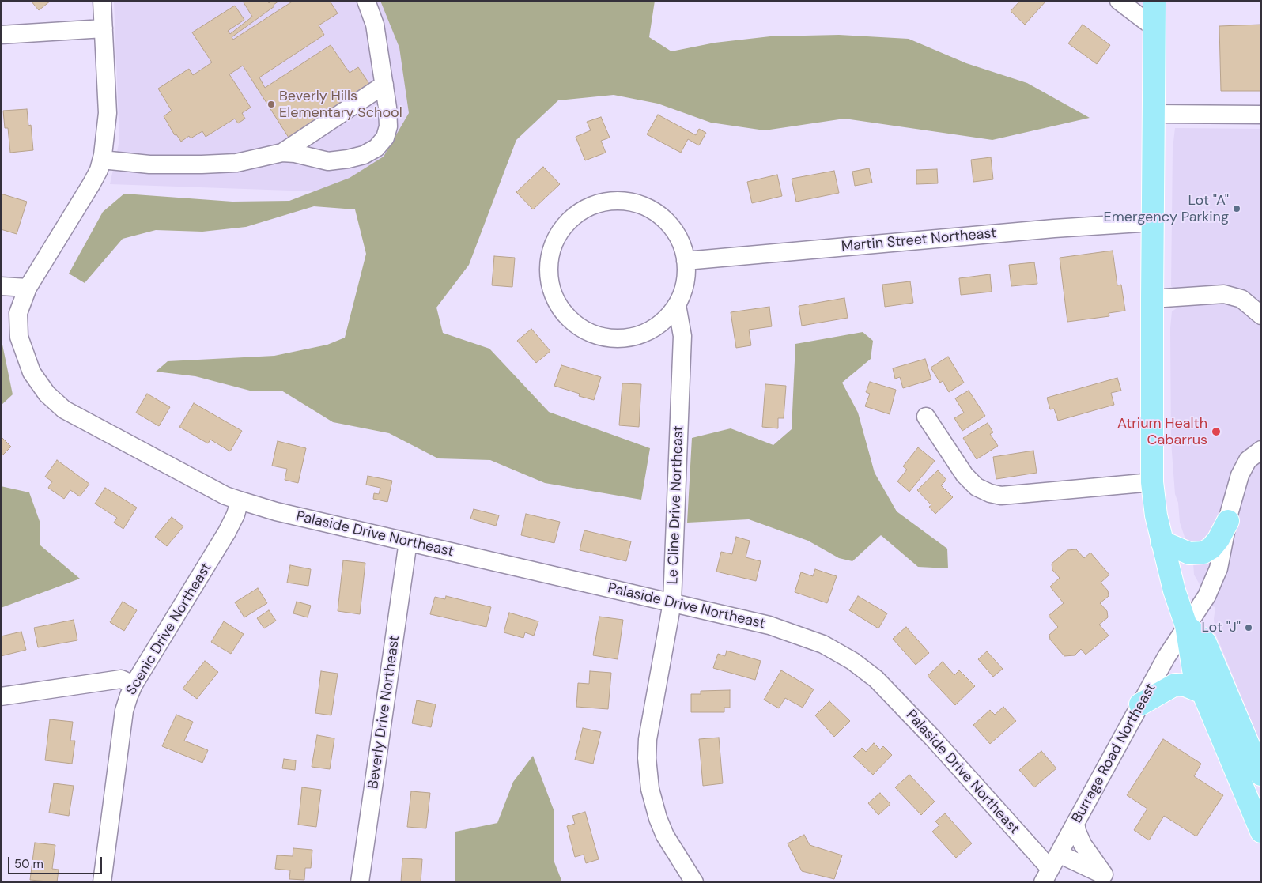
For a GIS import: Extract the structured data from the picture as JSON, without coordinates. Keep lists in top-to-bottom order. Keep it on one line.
{"streets":{"street":["Martin Street Northeast","Le Cline Drive Northeast","Palaside Drive Northeast","Scenic Drive Northeast","Beverly Drive Northeast","Burrage Road Northeast"]},"crossings":[["Martin Street Northeast","Le Cline Drive Northeast"],["Le Cline Drive Northeast","Palaside Drive Northeast"],["Palaside Drive Northeast","Scenic Drive Northeast"],["Palaside Drive Northeast","Beverly Drive Northeast"],["Palaside Drive Northeast","Burrage Road Northeast"]],"places":["Beverly Hills Elementary School","Lot \"A\" Emergency Parking","Atrium Health Cabarrus","Lot \"J\""],"scale_bar":"50 m"}
